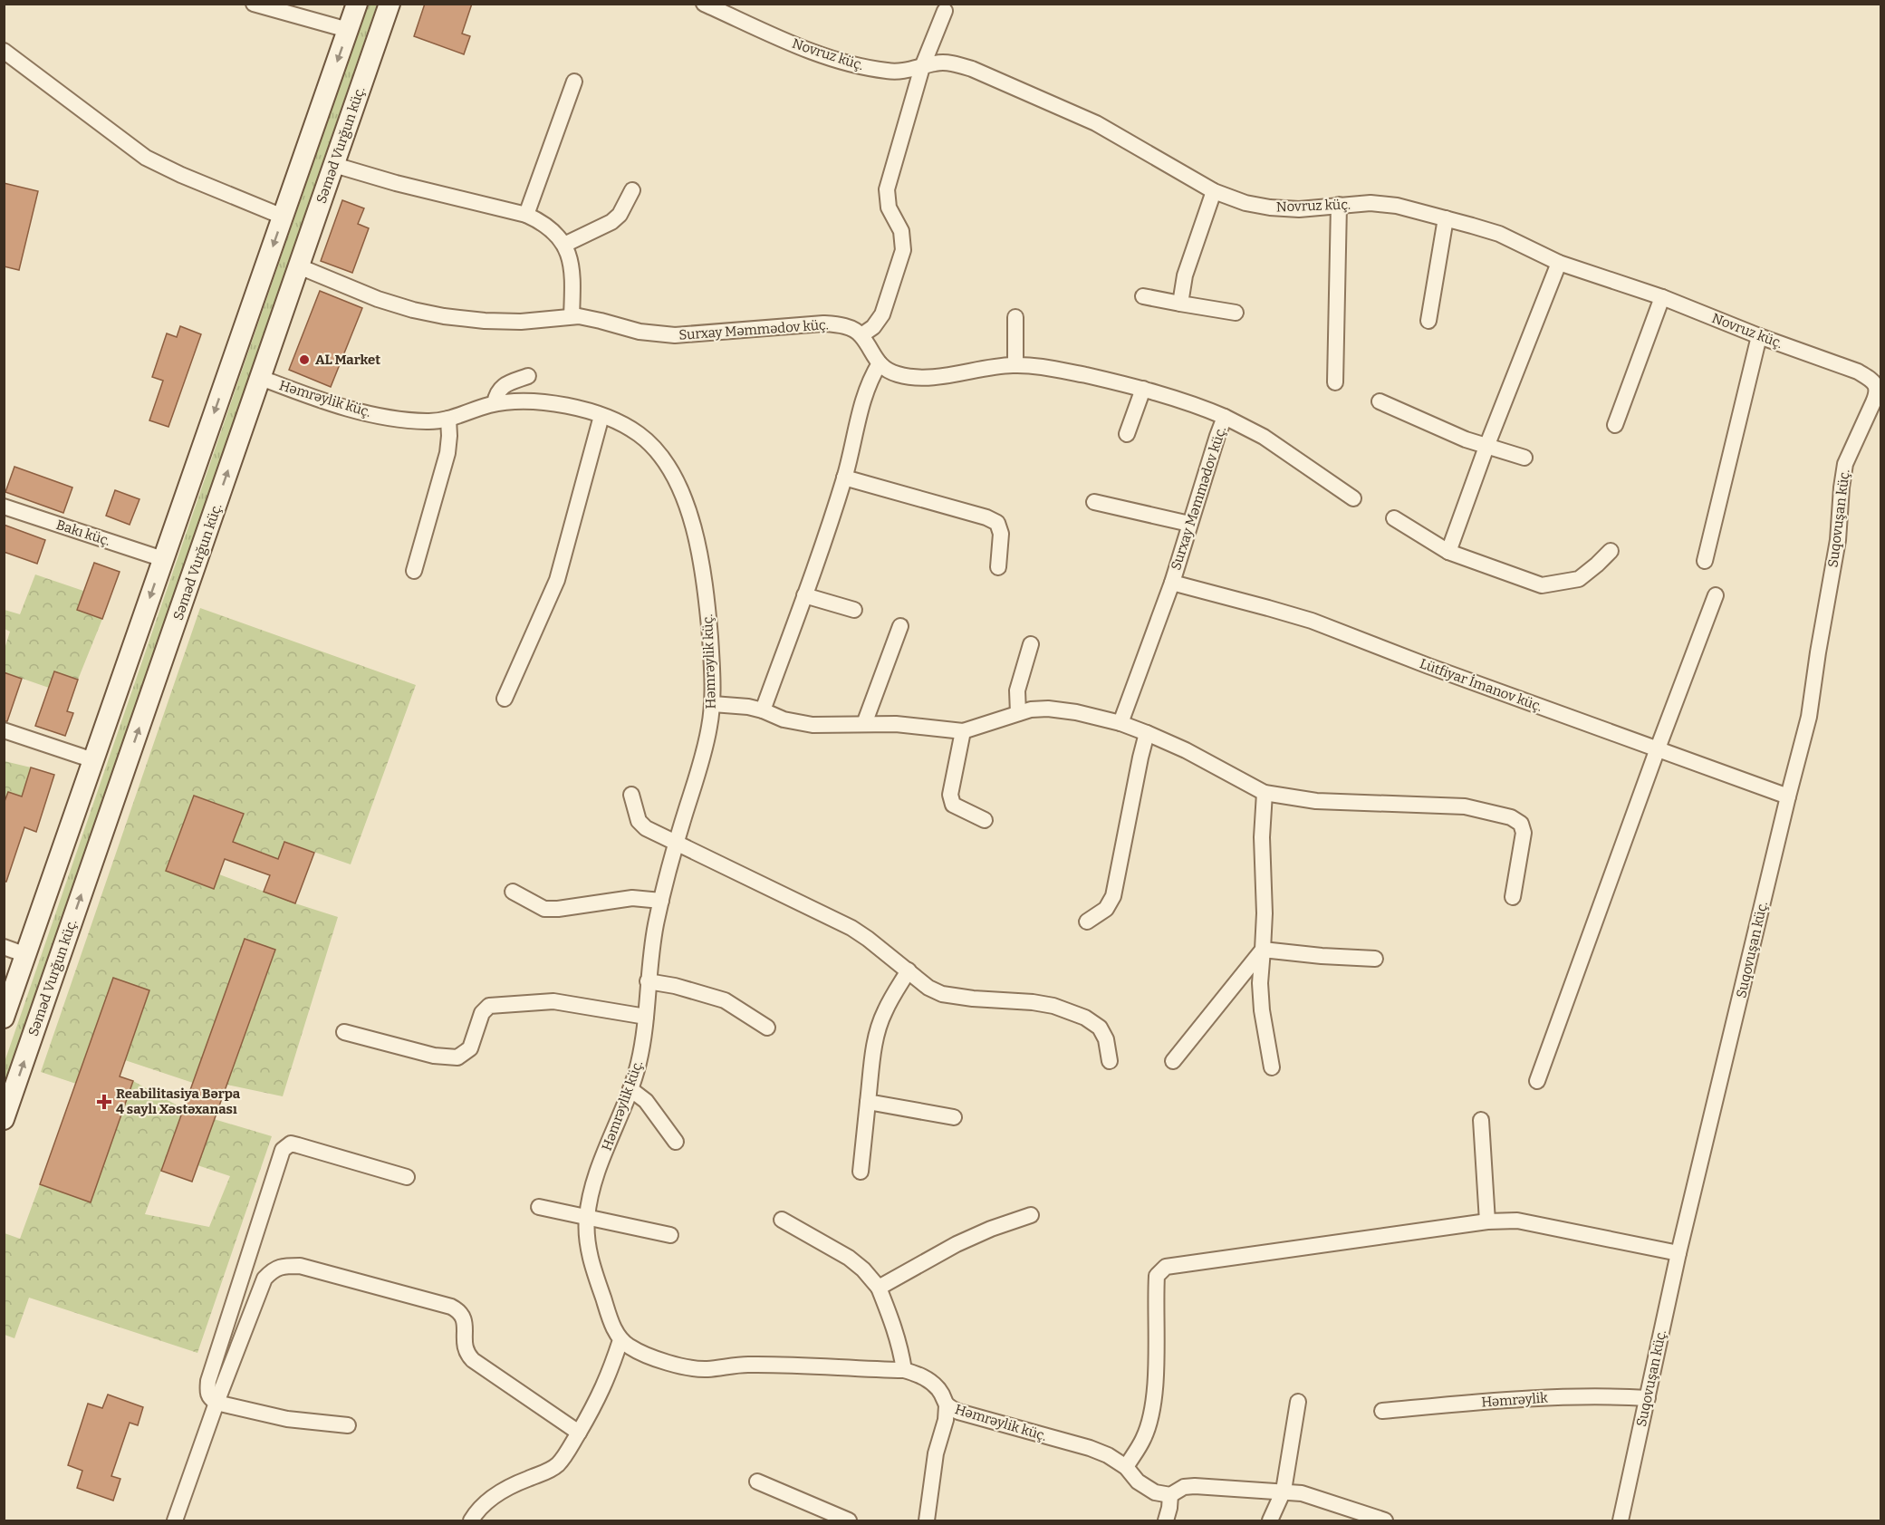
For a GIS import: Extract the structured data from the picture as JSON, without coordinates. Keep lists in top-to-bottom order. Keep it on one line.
{"streets":{"main road":["Səməd Vurğun küç."],"street":["Novruz küç.","Surxay Məmmədov küç.","Həmrəylik küç.","Suqovuşan küç.","Bakı küç.","Lütfiyar İmanov küç.","Həmrəylik"]},"crossings":[["Novruz küç.","Suqovuşan küç."],["Səməd Vurğun küç.","Surxay Məmmədov küç."],["Səməd Vurğun küç.","Həmrəylik küç."],["Surxay Məmmədov küç.","Lütfiyar İmanov küç."],["Suqovuşan küç.","Lütfiyar İmanov küç."],["Suqovuşan küç.","Həmrəylik"]],"places":{"other":["AL Market"],"health":["Reabilitasiya Bәrpa 4 saylı Xəstəxanası"]}}
